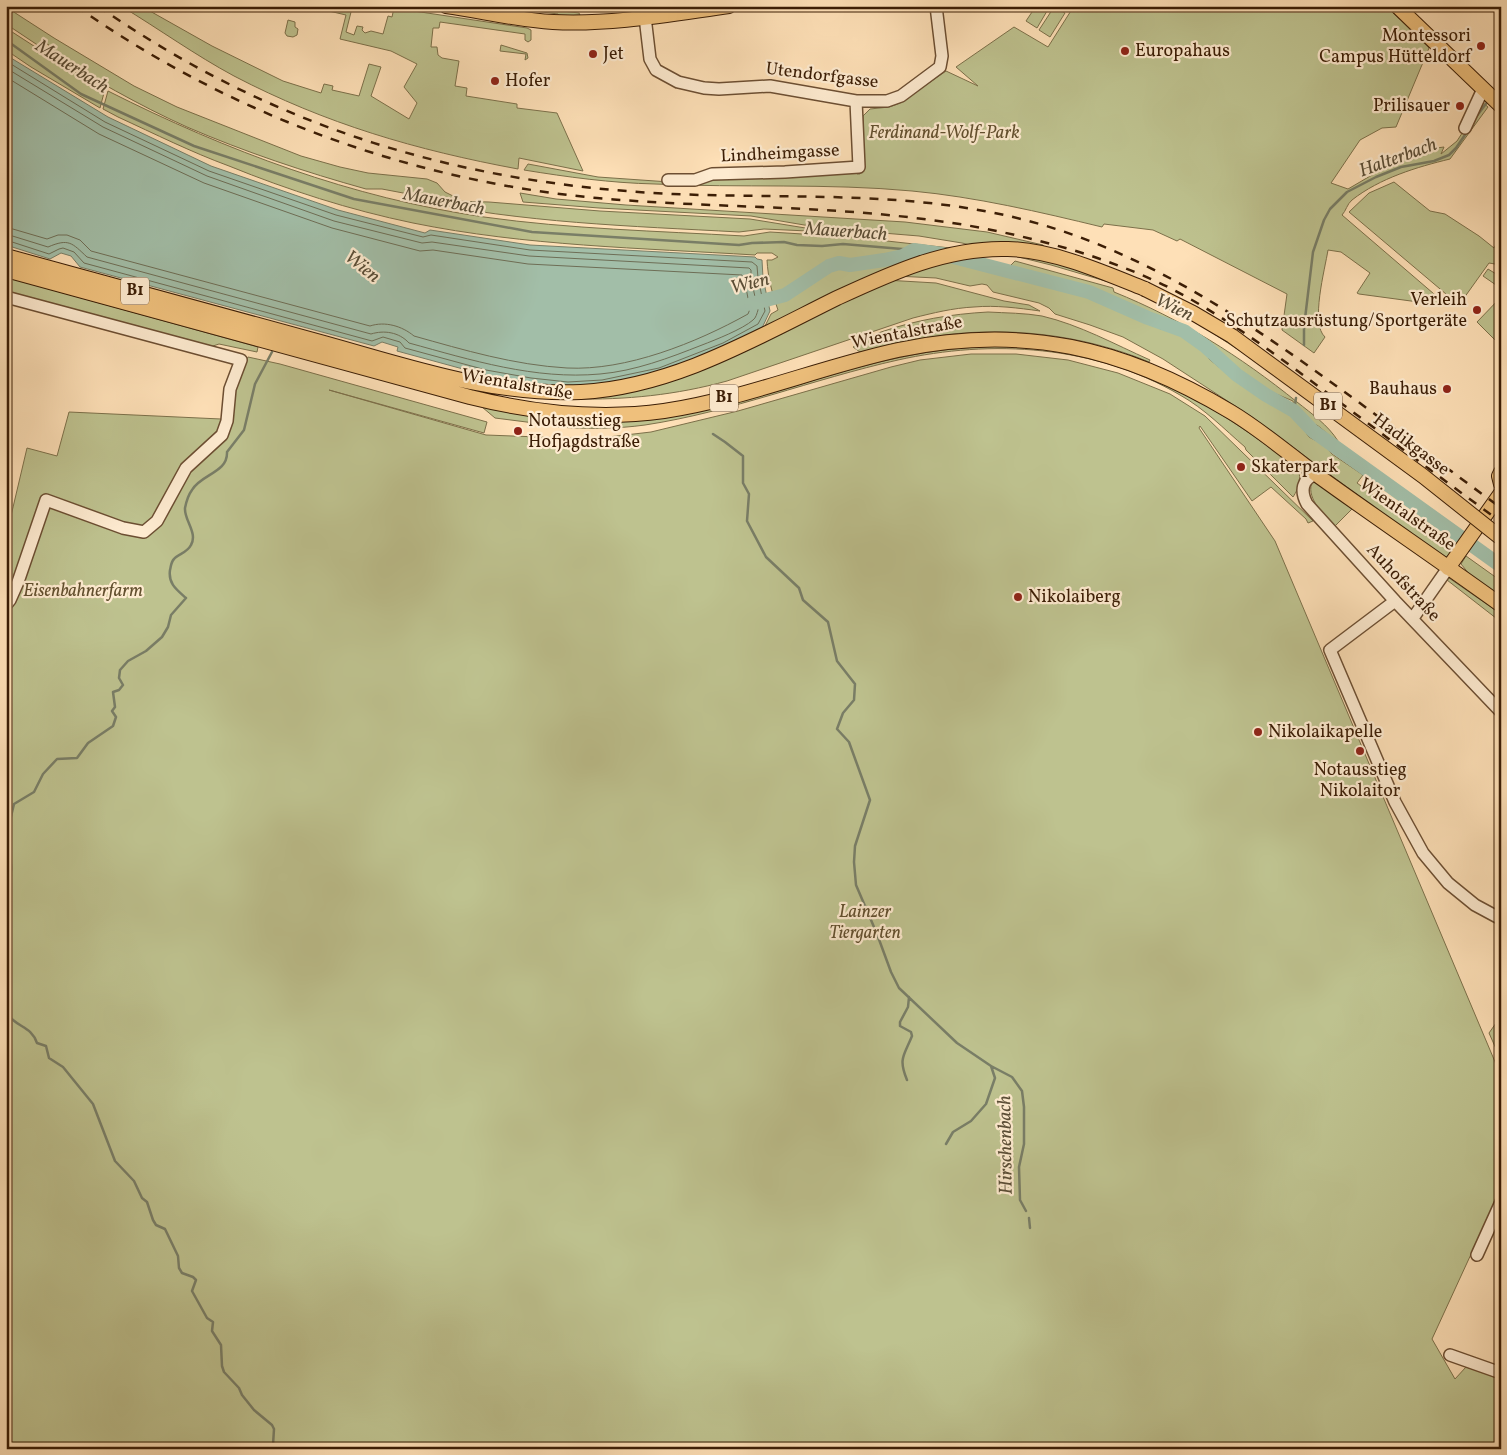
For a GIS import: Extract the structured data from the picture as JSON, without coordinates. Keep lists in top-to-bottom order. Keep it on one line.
{"streets":{"main road":["B1","Wientalstraße","Hadikgasse"],"street":["Utendorfgasse","Lindheimgasse","Auhofstraße"]},"crossings":[["Utendorfgasse","Lindheimgasse"],["B1","Wientalstraße"],["Wientalstraße","Hadikgasse"],["Wientalstraße","Auhofstraße"]],"water":["Mauerbach","Halterbach","Wien","Hirschenbach"],"parks":["Ferdinand-Wolf-Park","Eisenbahnerfarm","Lainzer Tiergarten"],"places":["Montessori Campus Hütteldorf","Europahaus","Jet","Hofer","Prilisauer","Verleih Schutzausrüstung/Sportgeräte","Bauhaus","Notausstieg Hofjagdstraße","Skaterpark","Nikolaiberg","Nikolaikapelle","Notausstieg Nikolaitor"]}
